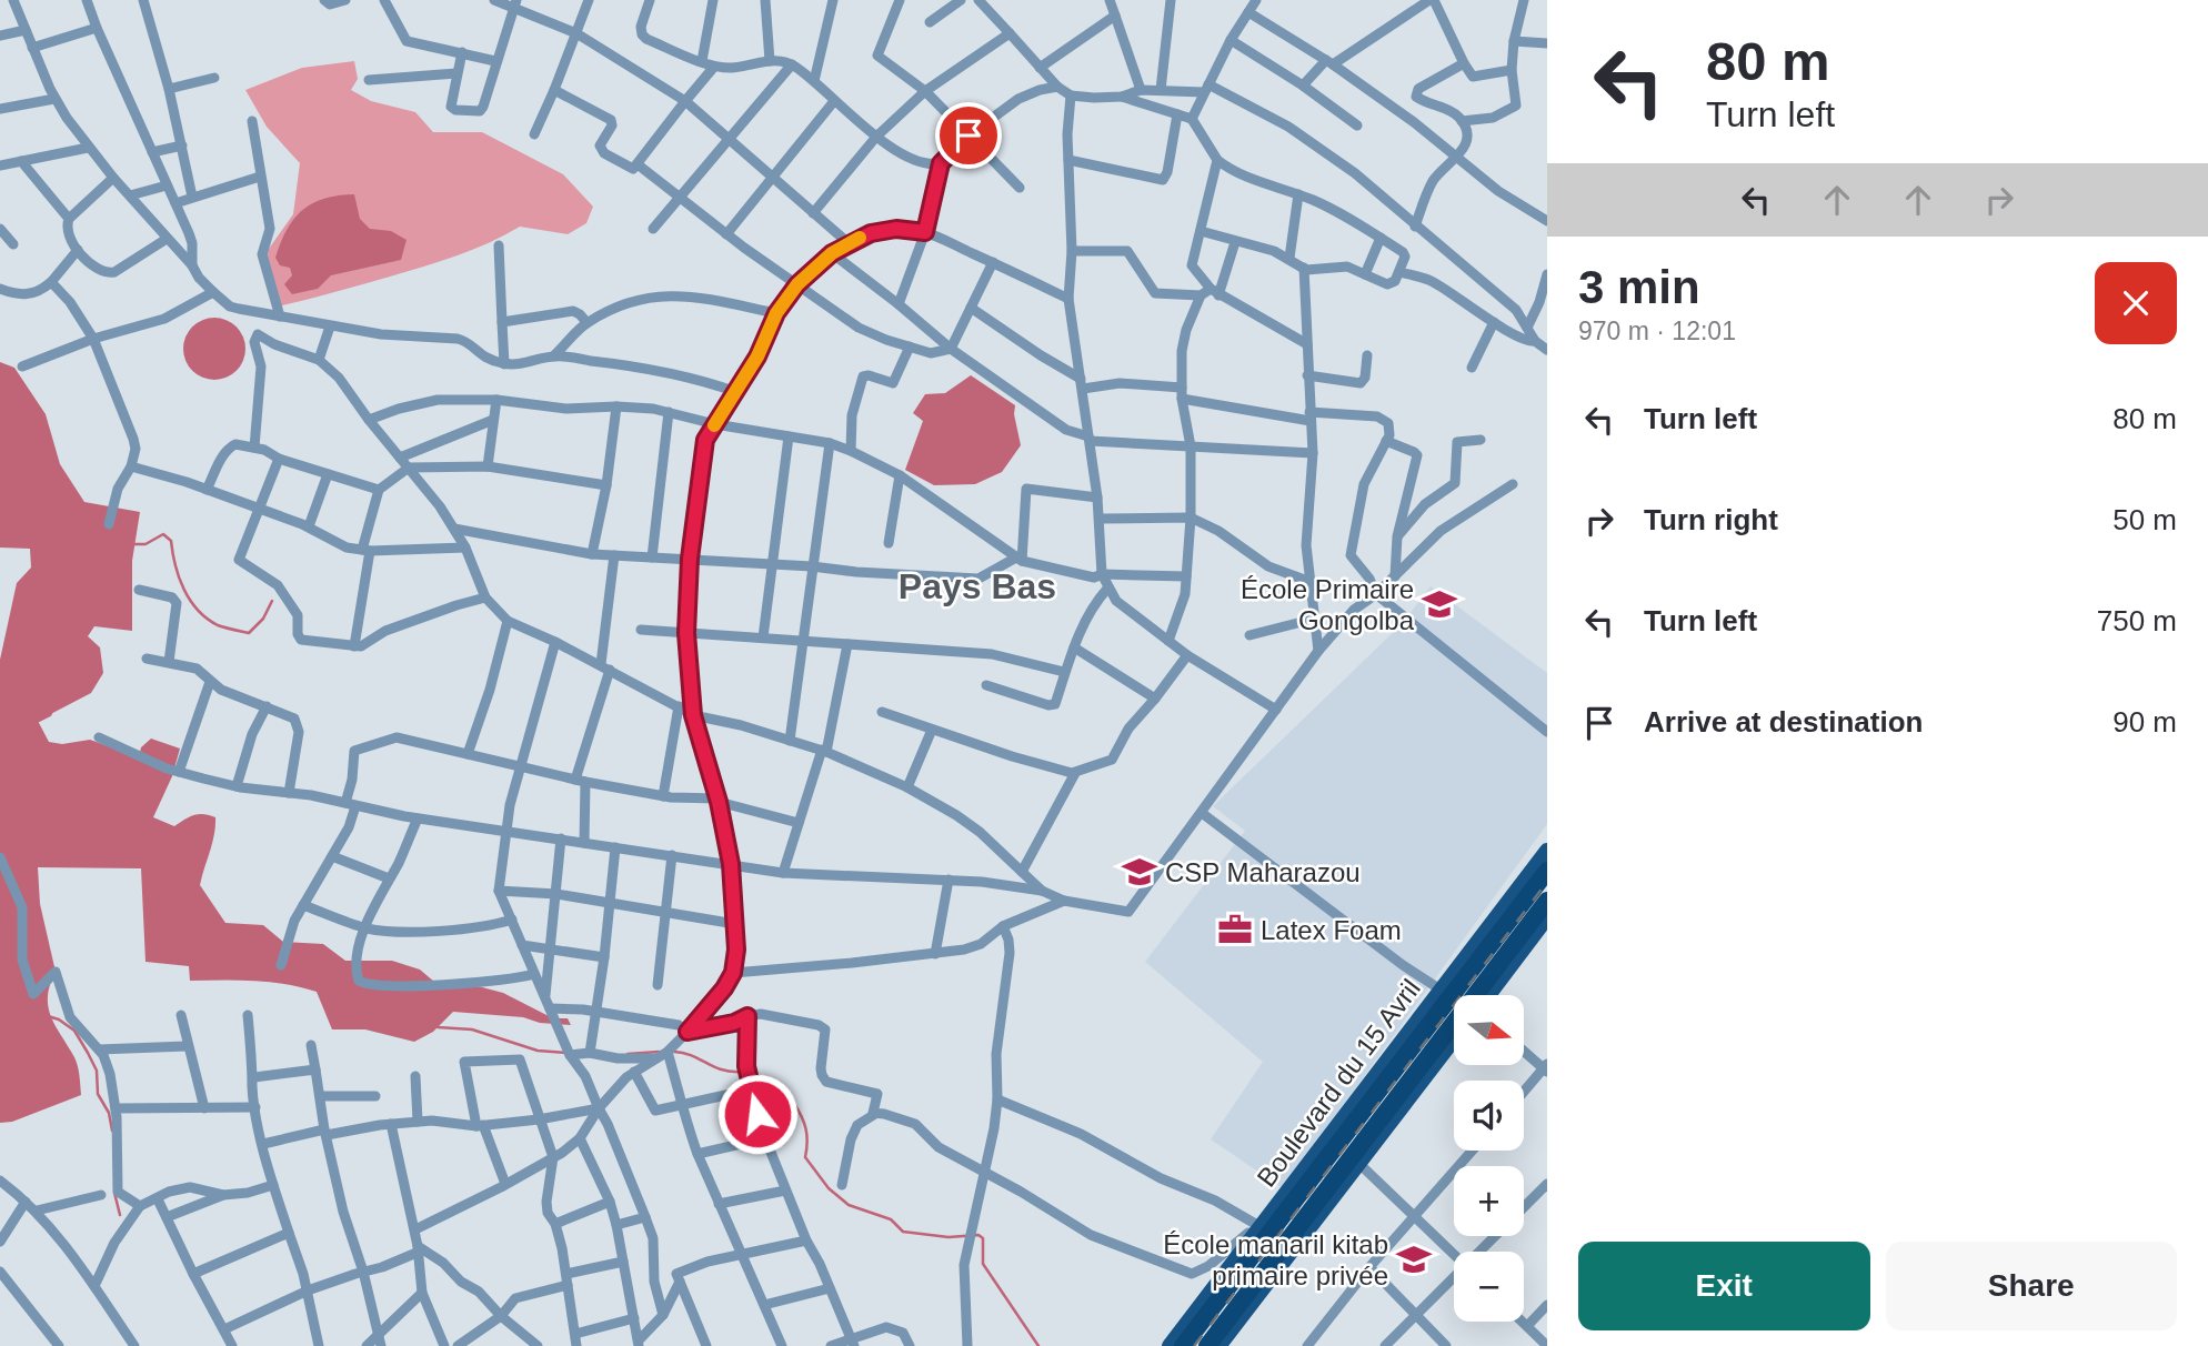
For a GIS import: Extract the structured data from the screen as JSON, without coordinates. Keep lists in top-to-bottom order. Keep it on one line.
{"streets":{"highway":["Boulevard du 15 Avril"]},"districts":["Pays Bas"],"places":{"school or university":["École Primaire Gongolba","CSP Maharazou","École manaril kitab primaire privée"],"office":["Latex Foam"]},"north":"right","page":{"turn":["80 m","Turn left"],"heading":["3 min","970 m · 12:01"],"list":[{"name":"Turn left","value":"80 m"},{"name":"Turn right","value":"50 m"},{"name":"Turn left","value":"750 m"},{"name":"Arrive at destination","value":"90 m"}],"map_buttons":["+","−"],"buttons":["Exit","Share"]}}
